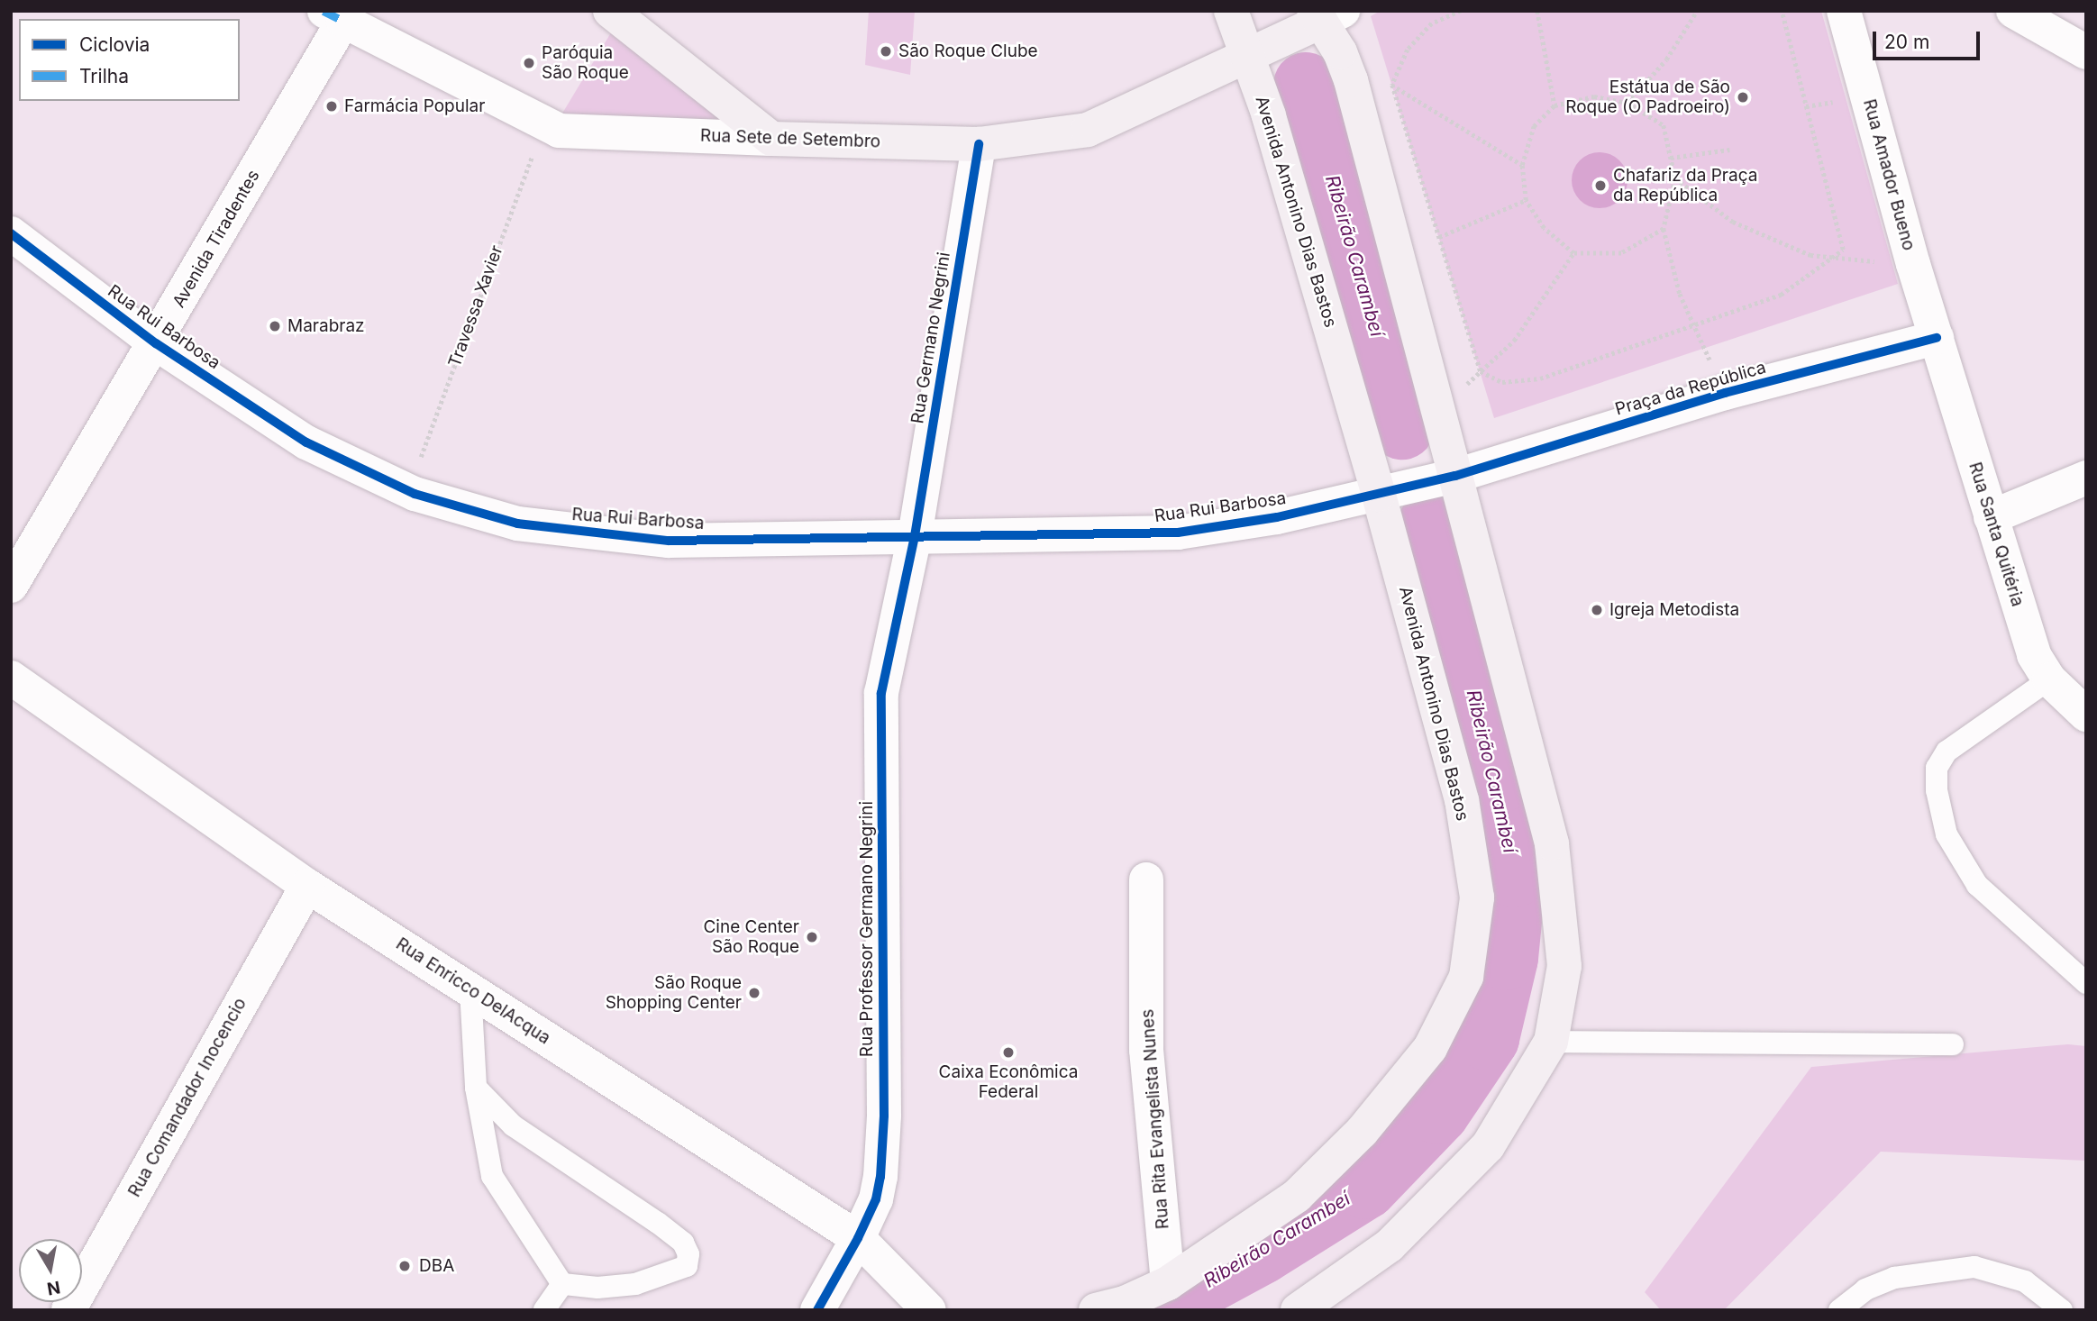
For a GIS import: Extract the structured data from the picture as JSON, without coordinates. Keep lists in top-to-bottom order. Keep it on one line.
{"streets":{"main road":["Rua Sete de Setembro","Avenida Antonino Dias Bastos"],"street":["Rua Amador Bueno","Avenida Tiradentes","Rua Rui Barbosa","Rua Germano Negrini","Praça da República","Rua Santa Quitéria","Rua Professor Germano Negrini","Rua Enricco DelAcqua","Rua Comandador Inocencio","Rua Rita Evangelista Nunes"],"path":["Travessa Xavier"]},"crossings":[["Rua Sete de Setembro","Avenida Antonino Dias Bastos"],["Rua Sete de Setembro","Avenida Tiradentes"],["Rua Sete de Setembro","Travessa Xavier"],["Rua Sete de Setembro","Rua Germano Negrini"],["Rua Amador Bueno","Praça da República"],["Rua Amador Bueno","Rua Santa Quitéria"],["Avenida Antonino Dias Bastos","Rua Rui Barbosa"],["Avenida Antonino Dias Bastos","Praça da República"],["Avenida Antonino Dias Bastos","Rua Rita Evangelista Nunes"],["Avenida Tiradentes","Rua Rui Barbosa"],["Travessa Xavier","Rua Rui Barbosa"],["Rua Rui Barbosa","Rua Germano Negrini"],["Rua Rui Barbosa","Praça da República"],["Rua Rui Barbosa","Rua Professor Germano Negrini"],["Rua Germano Negrini","Rua Professor Germano Negrini"],["Praça da República","Rua Santa Quitéria"],["Rua Professor Germano Negrini","Rua Enricco DelAcqua"],["Rua Enricco DelAcqua","Rua Comandador Inocencio"]],"water":["Ribeirão Carambeí"],"places":["São Roque Clube","Paróquia São Roque","Estátua de São Roque (O Padroeiro)","Farmácia Popular","Chafariz da Praça da República","Marabraz","Igreja Metodista","Cine Center São Roque","São Roque Shopping Center","Caixa Econômica Federal","DBA"],"legend":["Ciclovia","Trilha"],"scale_bar":"20 m","north":"bottom"}
